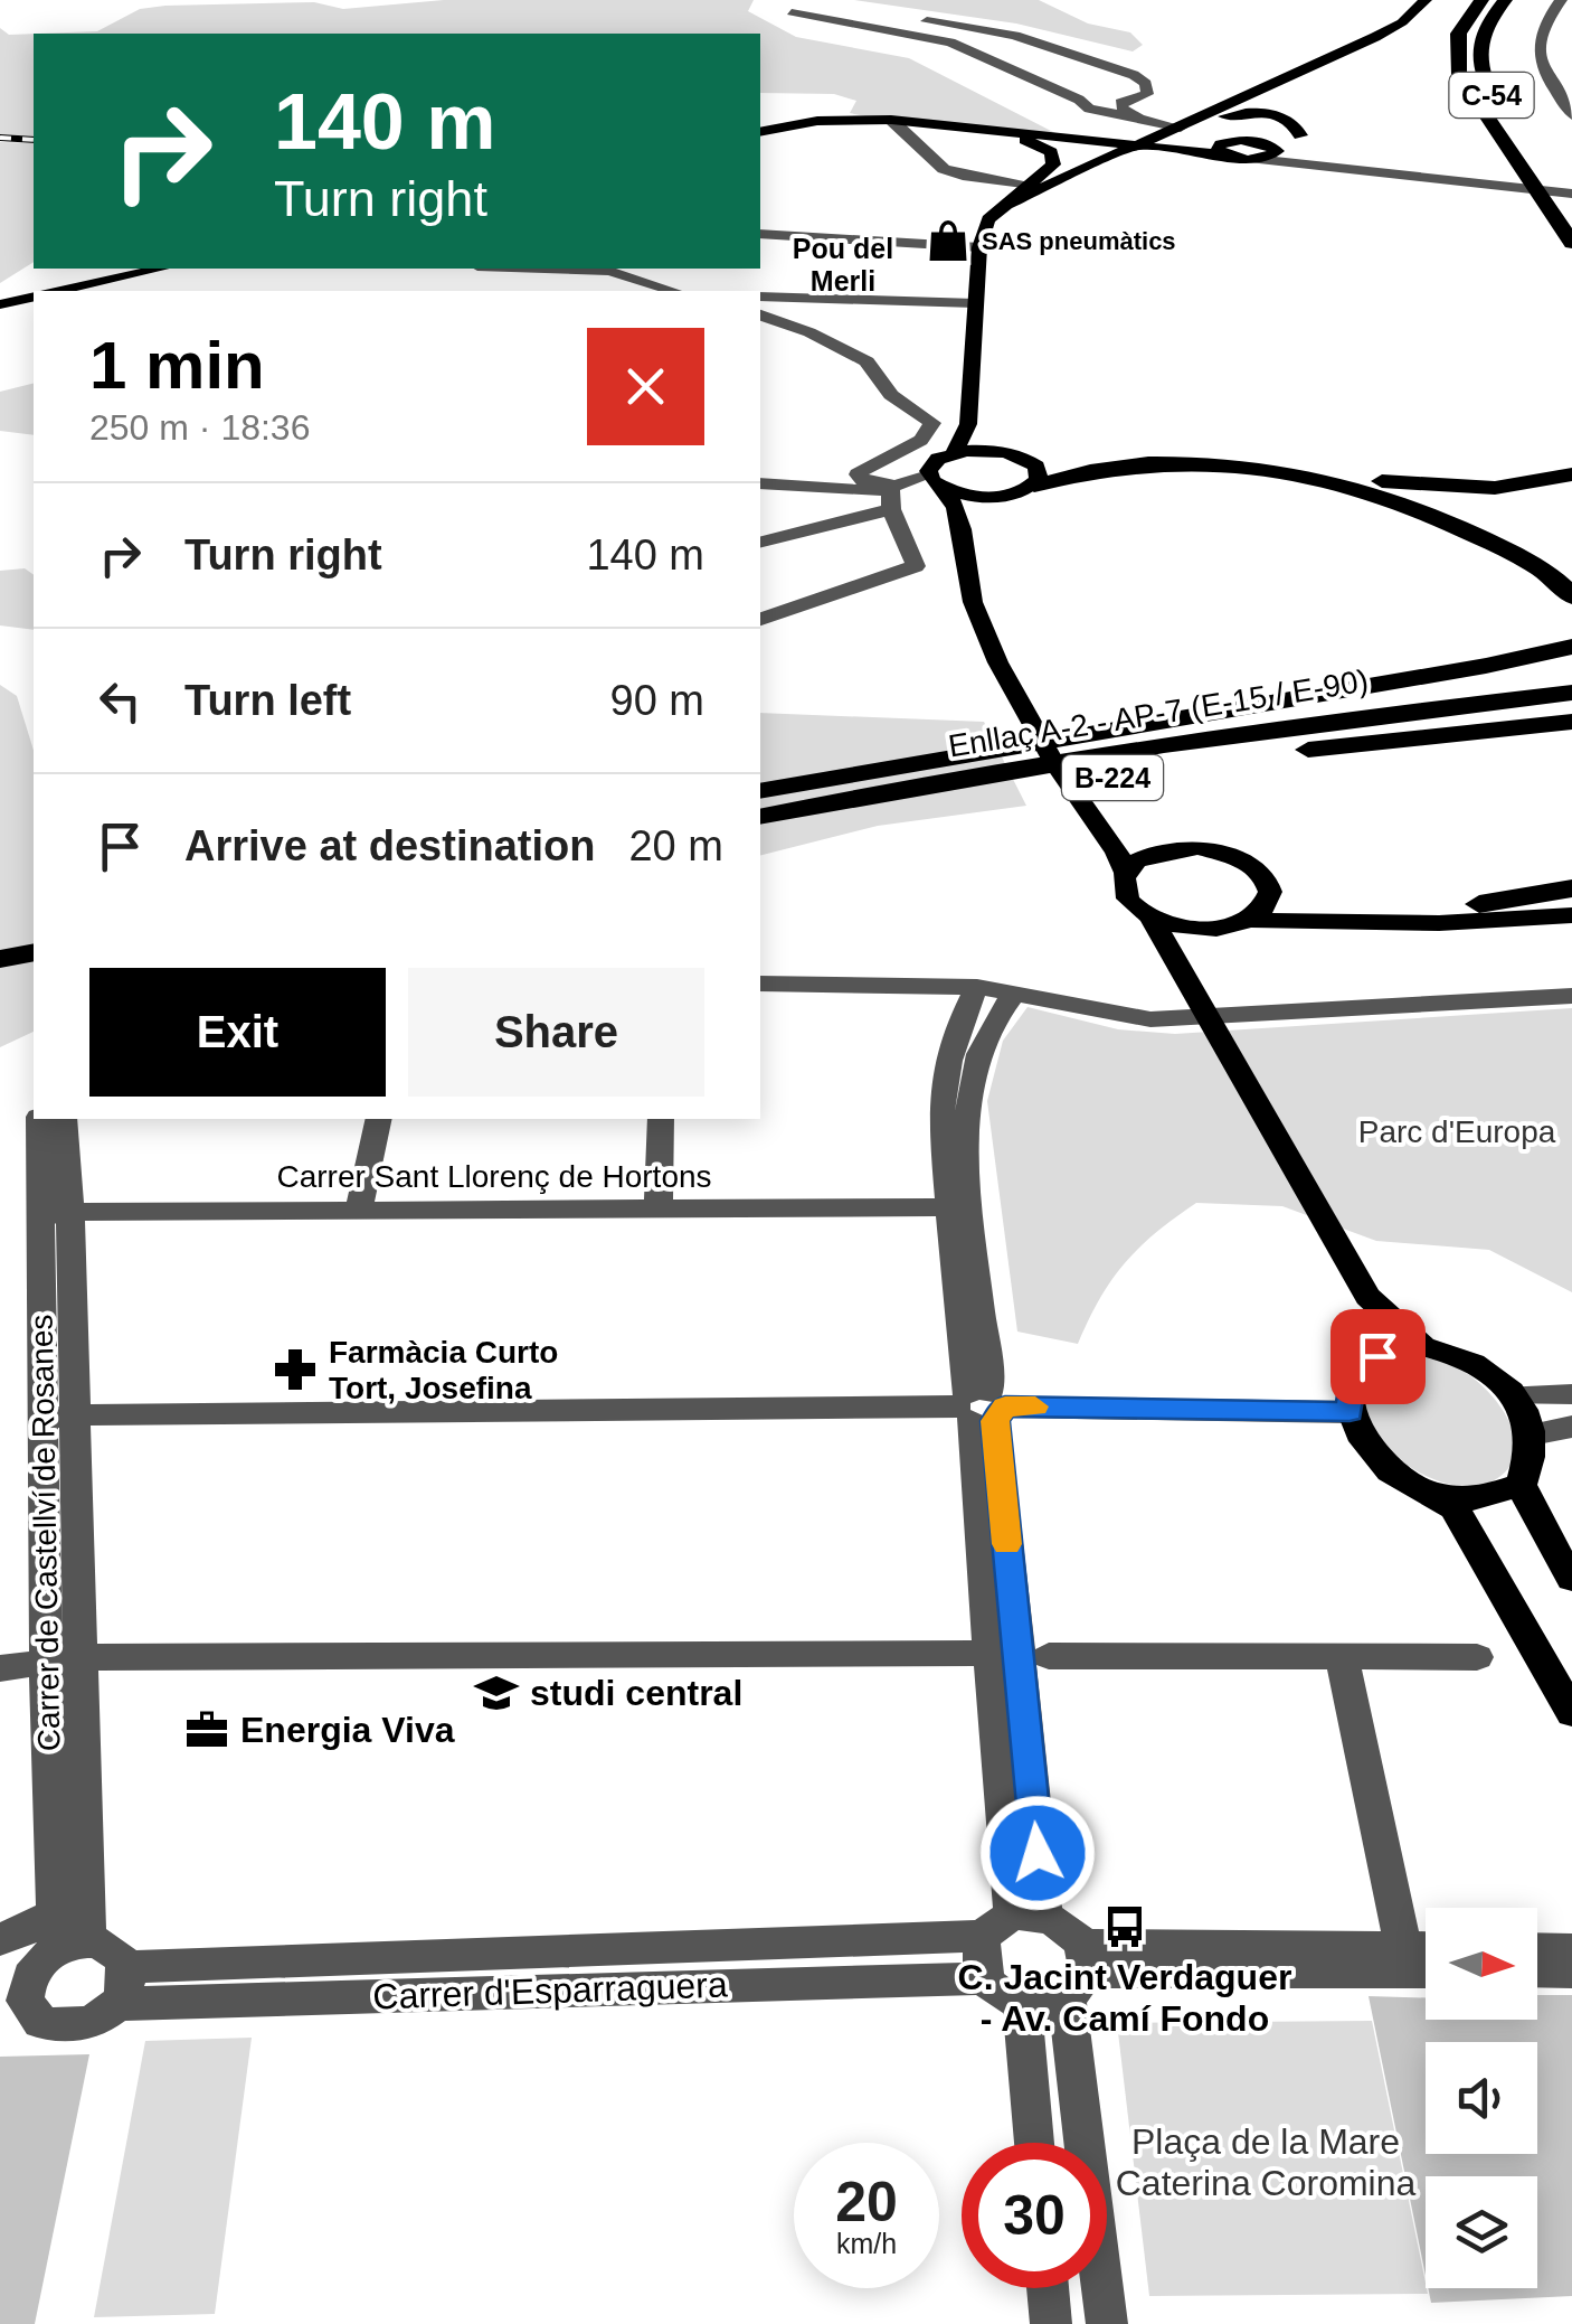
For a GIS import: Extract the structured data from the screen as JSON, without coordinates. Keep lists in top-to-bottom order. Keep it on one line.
{"streets":{"highway":["C-54","Enllaç A-2 - AP-7 (E-15 / E-90)","B-224"],"street":["Carrer Sant Llorenç de Hortons","Carrer de Castellví de Rosanes","Carrer d'Esparraguera"]},"crossings":[["Carrer Sant Llorenç de Hortons","Carrer de Castellví de Rosanes"],["Carrer de Castellví de Rosanes","Carrer d'Esparraguera"]],"districts":["Pou del Merli"],"parks":["Parc d'Europa","Plaça de la Mare Caterina Coromina"],"places":{"shop":["SAS pneumàtics"],"pharmacy":["Farmàcia Curto Tort, Josefina"],"school or university":["studi central"],"office":["Energia Viva"],"bus stop":["C. Jacint Verdaguer - Av. Camí Fondo"]},"north":"right","page":{"turn":["140 m","Turn right"],"heading":["1 min","250 m · 18:36"],"list":[{"name":"Turn right","value":"140 m"},{"name":"Turn left","value":"90 m"},{"name":"Arrive at destination","value":"20 m"}],"buttons":["Exit","Share"],"speed":"20 km/h","limit":"30"}}
